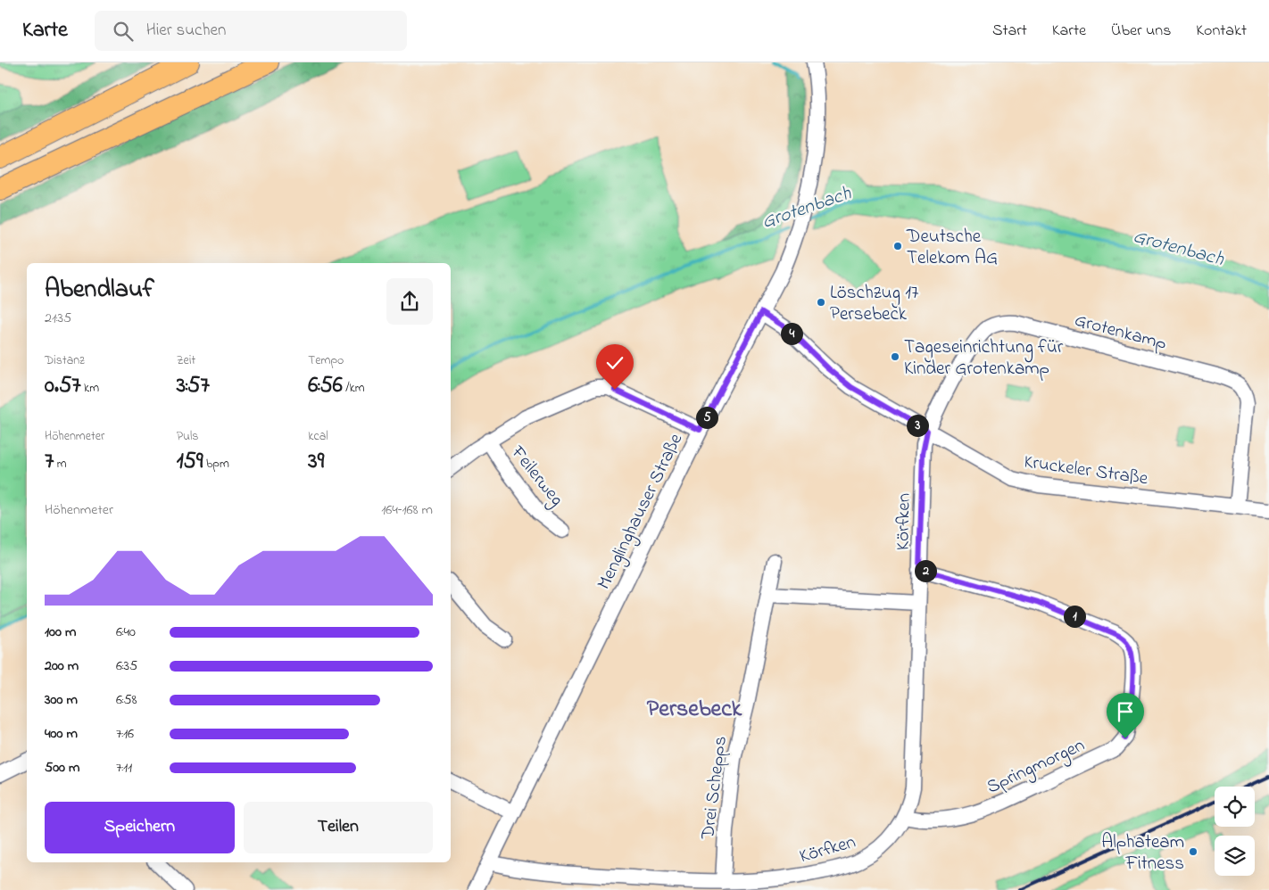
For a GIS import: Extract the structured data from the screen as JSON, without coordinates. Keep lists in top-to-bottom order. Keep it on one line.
{"streets":{"street":["Grotenkamp","Kruckeler Straße","Feilerweg","Menglinghauser Straße","Körfken","Springmorgen","Drei Schepps"]},"crossings":[["Grotenkamp","Kruckeler Straße"],["Grotenkamp","Körfken"],["Kruckeler Straße","Menglinghauser Straße"],["Kruckeler Straße","Körfken"],["Menglinghauser Straße","Körfken"],["Körfken","Springmorgen"],["Körfken","Drei Schepps"]],"districts":["Persebeck"],"water":["Grotenbach"],"places":["Deutsche Telekom AG","Löschzug 17 Persebeck","Tageseinrichtung für Kinder Grotenkamp","Alphateam Fitness"],"page":{"header":"Karte","search":"Hier suchen","nav":["Start","Karte","Über uns","Kontakt"],"heading":["Abendlauf","21:35"],"pins":["4","5","3","2","1"],"stats":[["Distanz","0.57 km"],["Zeit","3:57"],["Tempo","6:56 /km"],["Höhenmeter","7 m"],["Puls","159 bpm"],["kcal","39"]],"chart":["Höhenmeter","164–168 m"],"list":[{"name":"100 m","note":"6:40"},{"name":"200 m","note":"6:35"},{"name":"300 m","note":"6:58"},{"name":"400 m","note":"7:16"},{"name":"500 m","note":"7:11"}],"buttons":["Speichern","Teilen"]}}
